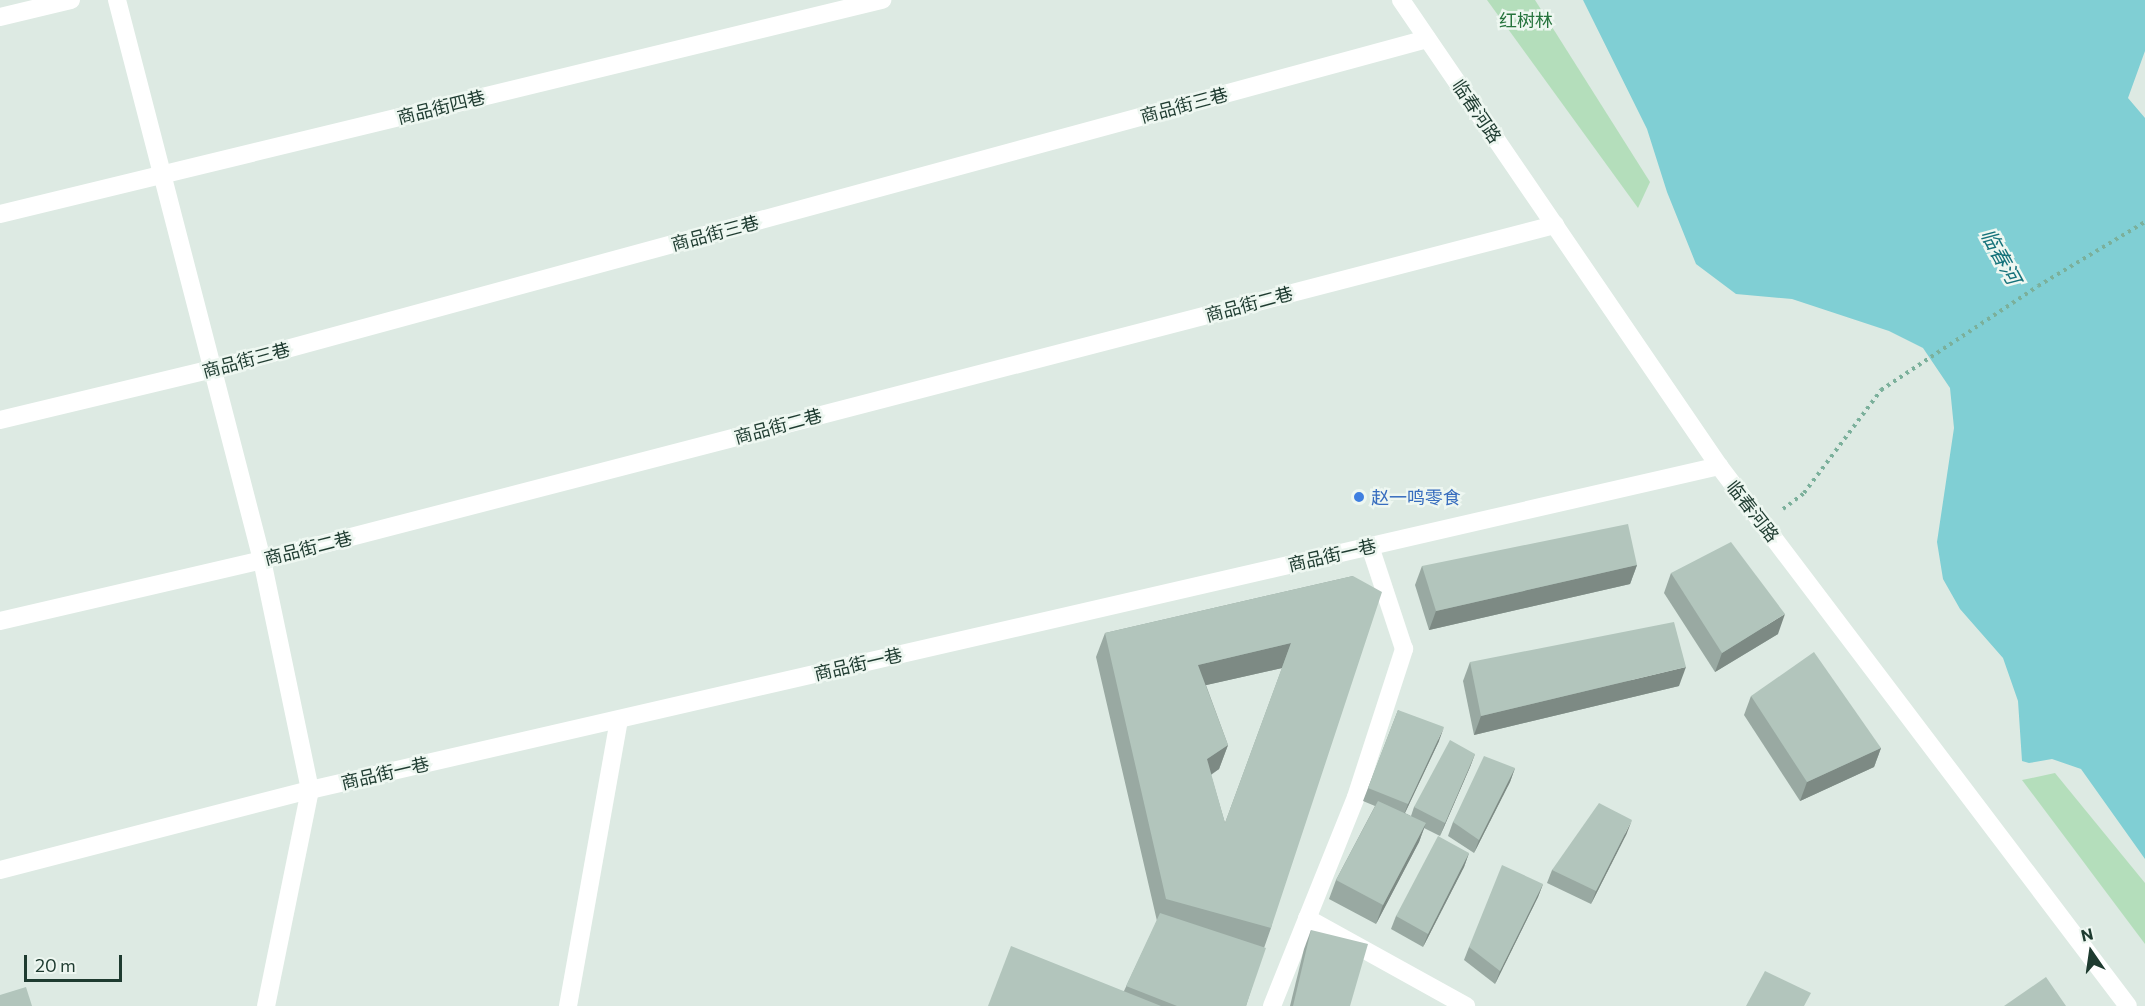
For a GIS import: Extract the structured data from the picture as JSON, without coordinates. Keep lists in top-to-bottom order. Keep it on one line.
{"streets":{"street":["商品街三巷","商品街四巷","临春河路","商品街二巷","商品街一巷"]},"crossings":[["商品街三巷","临春河路"],["临春河路","商品街二巷"],["临春河路","商品街一巷"]],"water":["临春河"],"parks":["红树林"],"places":["赵一鸣零食"],"scale_bar":"20 m","north":"top"}
